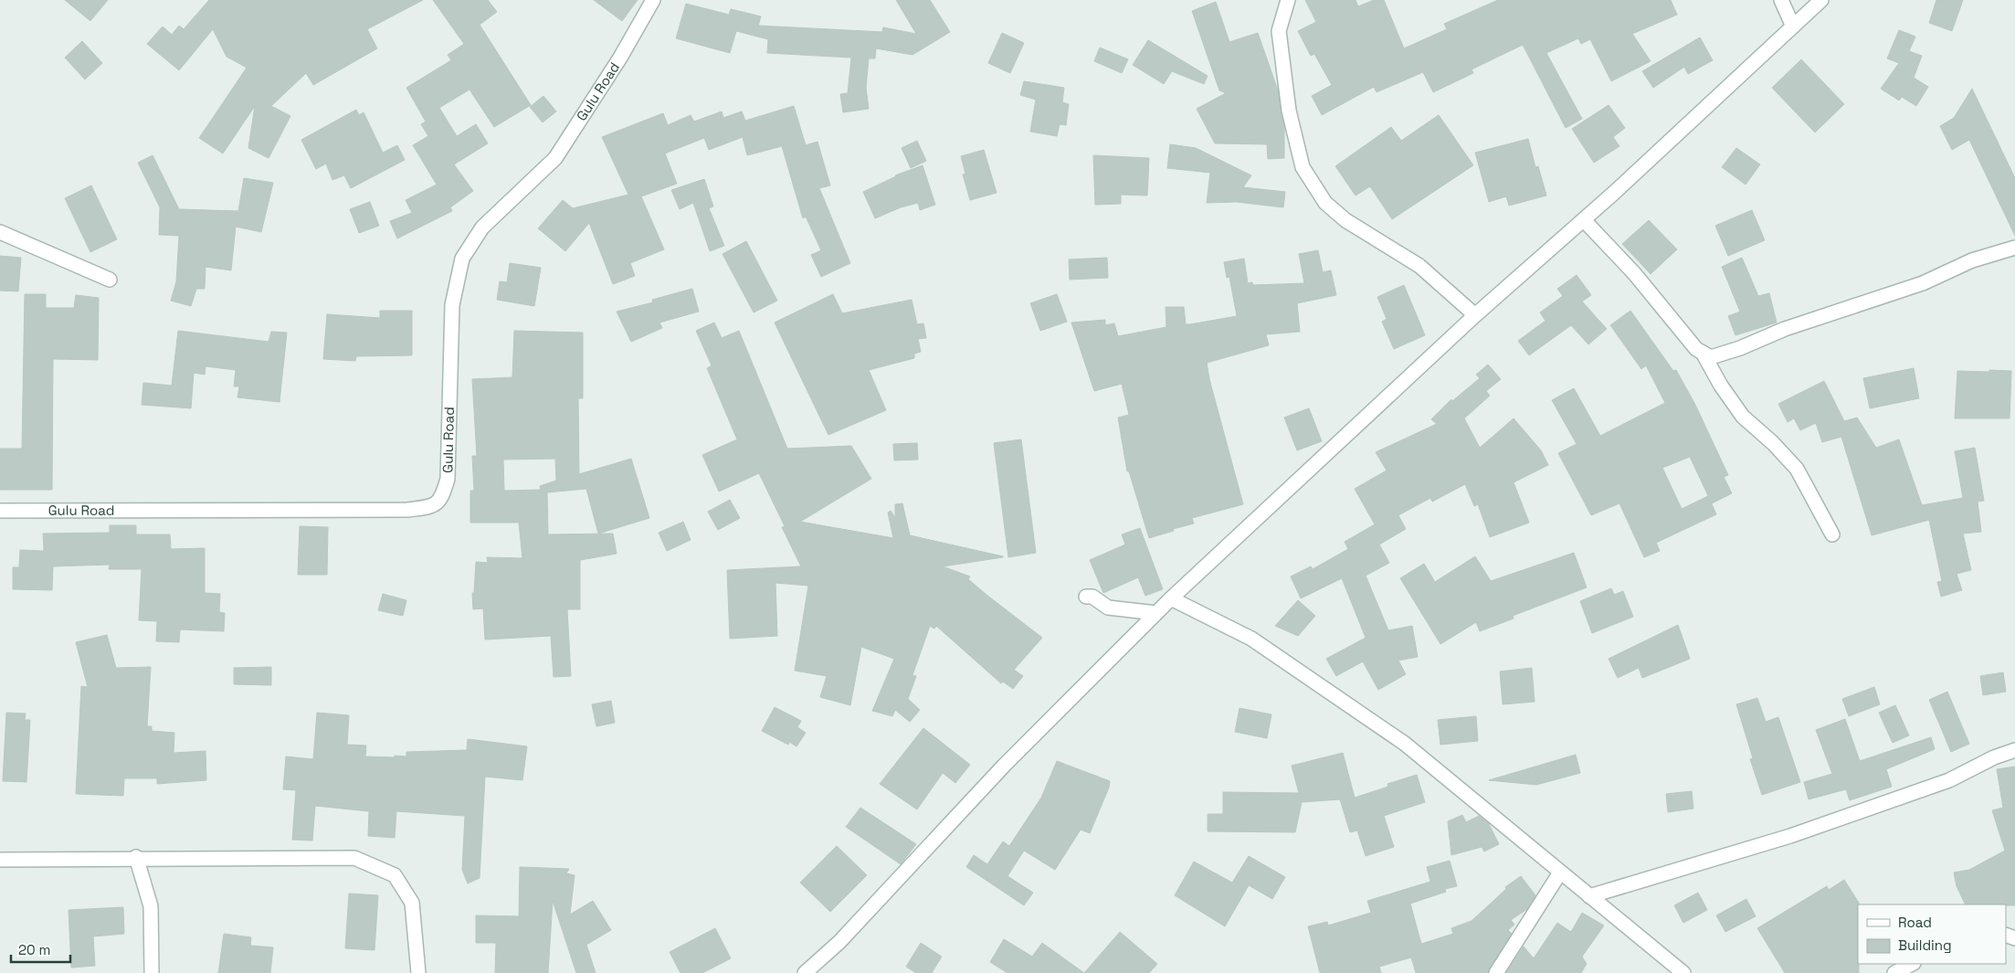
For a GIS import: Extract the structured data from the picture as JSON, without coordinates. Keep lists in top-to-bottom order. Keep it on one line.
{"streets":{"street":["Gulu Road"]},"legend":["Road","Building"],"scale_bar":"20 m"}
